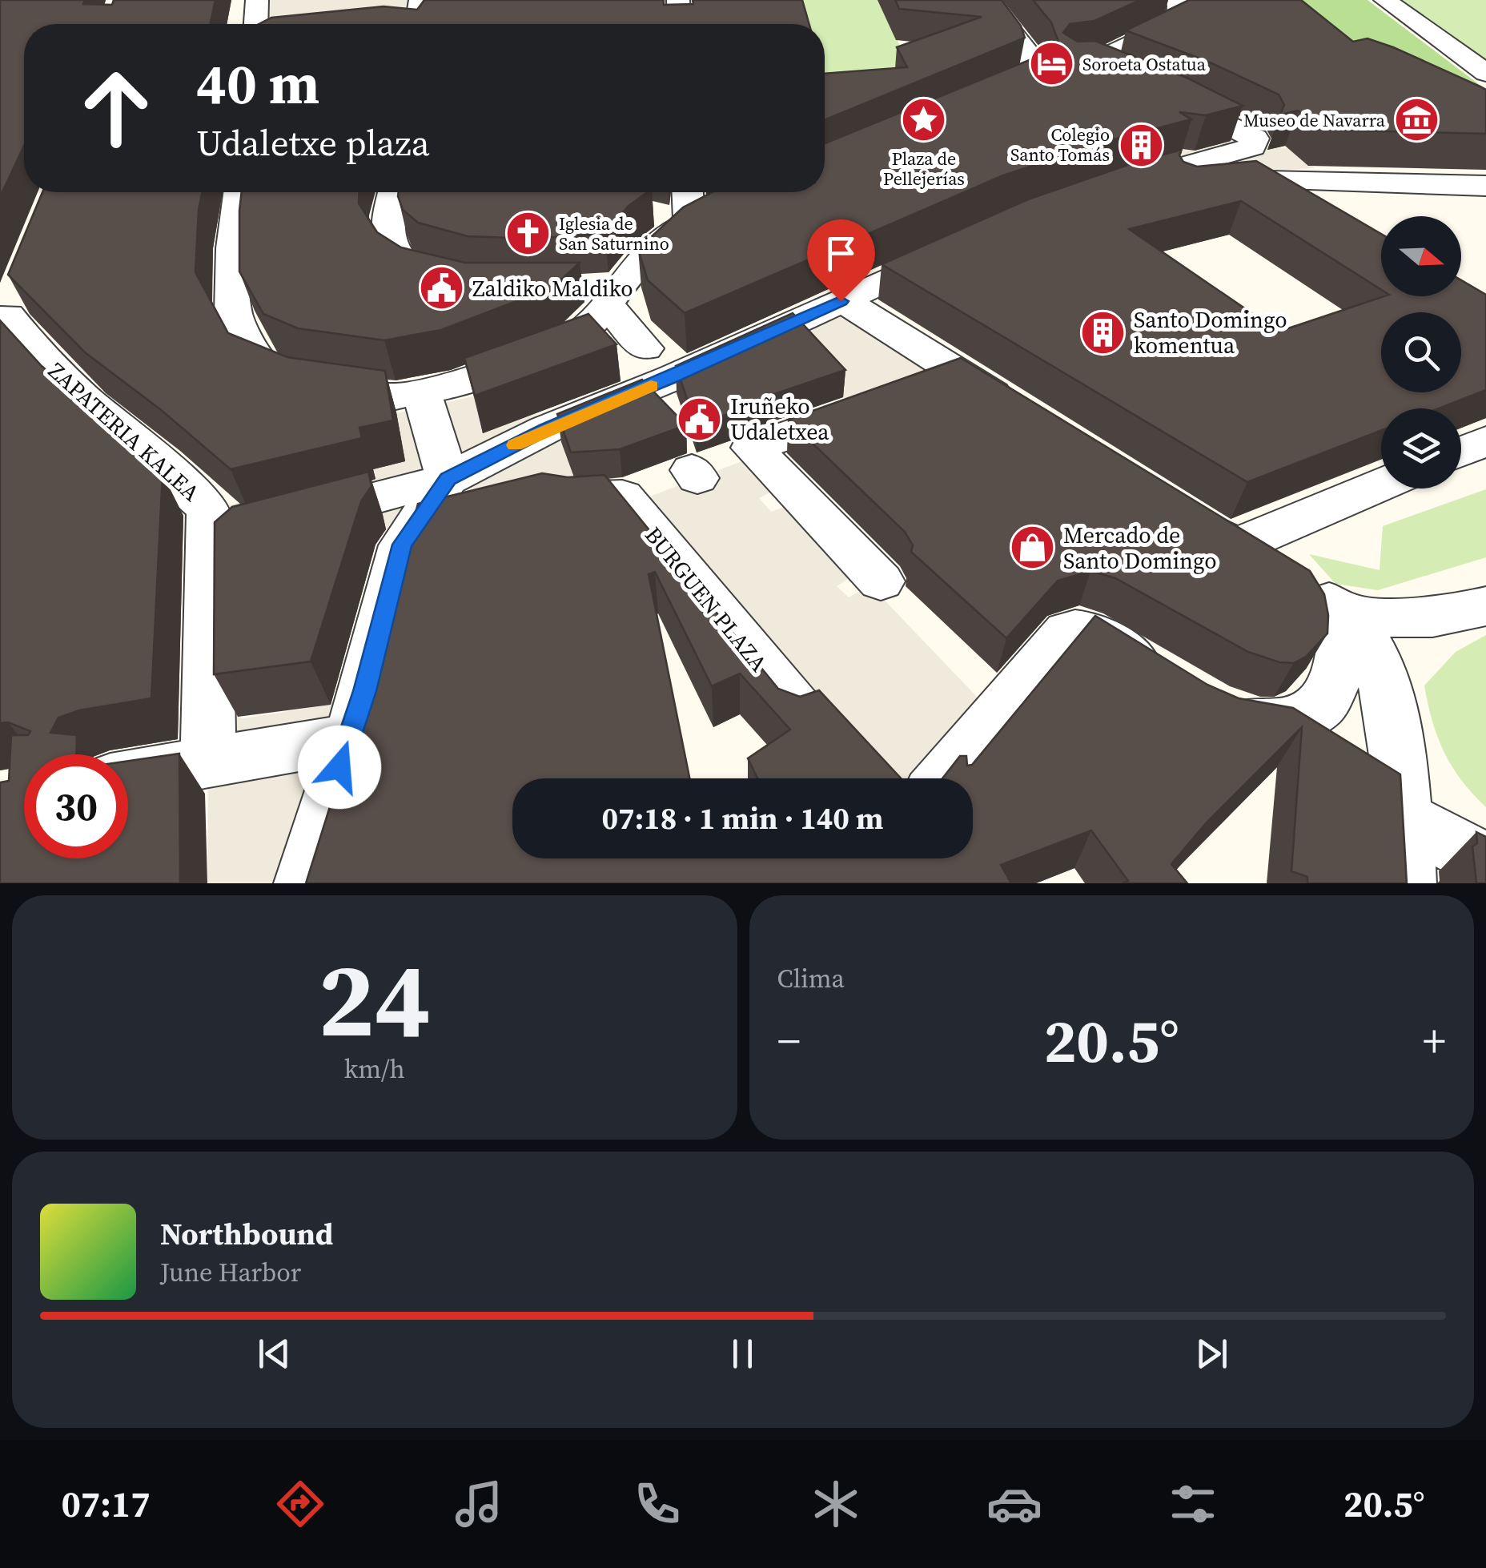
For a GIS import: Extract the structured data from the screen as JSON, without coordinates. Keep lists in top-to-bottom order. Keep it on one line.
{"streets":{"street":["ZAPATERIA KALEA","BURGUEN PLAZA"]},"places":{"hotel":["Soroeta Ostatua"],"place":["Plaza de Pellejerías"],"museum":["Museo de Navarra"],"building":["Colegio Santo Tomás","Santo Domingo komentua"],"church":["Iglesia de San Saturnino"],"public building":["Zaldiko Maldiko","Iruñeko Udaletxea"],"shop":["Mercado de Santo Domingo"]},"north":"right","page":{"turn":["40 m","Udaletxe plaza"],"limit":"30","trip":"07:18 · 1 min · 140 m","tile":[["24","km/h"],"Clima"],"heat":["−","20.5°","+"],"song":["Northbound","June Harbor"],"tabs":["07:17","20.5°"]}}
